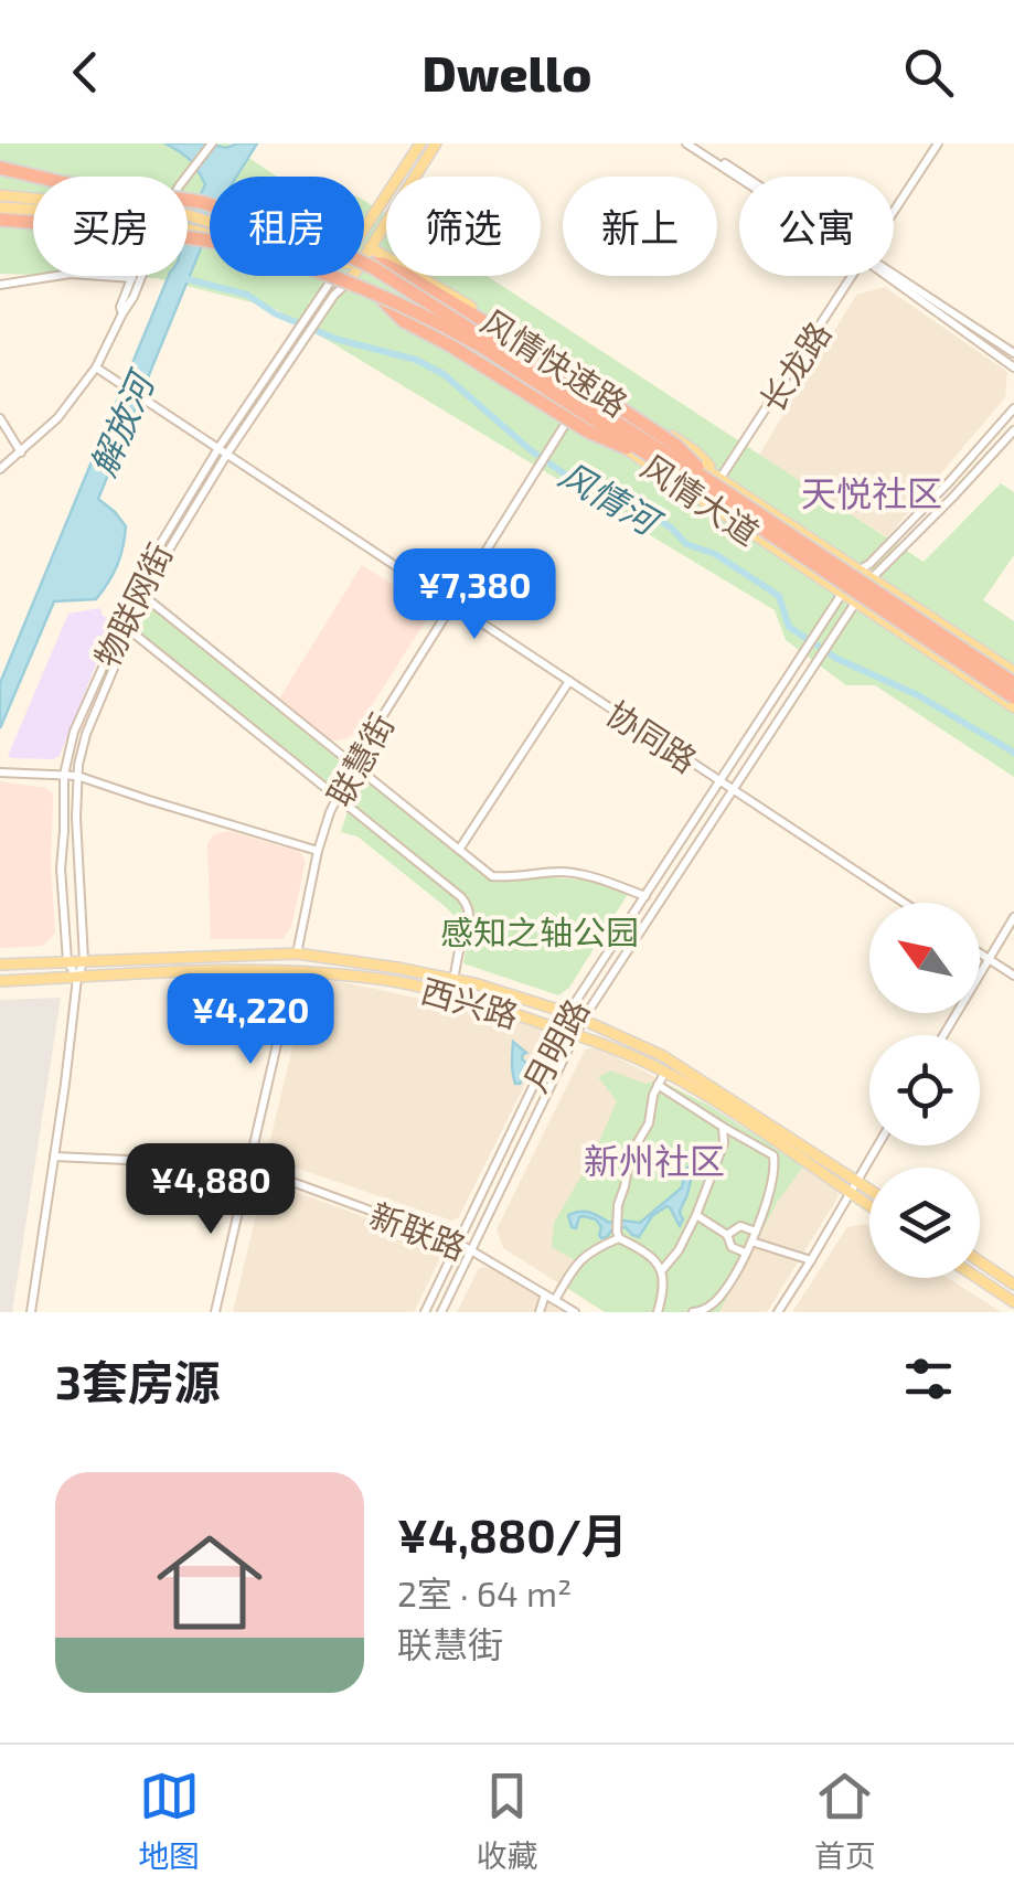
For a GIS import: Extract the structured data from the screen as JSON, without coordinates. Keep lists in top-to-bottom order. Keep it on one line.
{"streets":{"highway":["风情快速路"],"main road":["风情大道","西兴路"],"street":["长龙路","物联网街","协同路","联慧街","月明路","新联路"]},"crossings":[["风情快速路","长龙路"],["风情快速路","风情大道"],["长龙路","风情大道"],["风情大道","物联网街"],["风情大道","联慧街"],["风情大道","月明路"],["物联网街","协同路"],["物联网街","西兴路"],["物联网街","新联路"],["协同路","联慧街"],["协同路","月明路"],["联慧街","西兴路"],["西兴路","月明路"],["月明路","新联路"]],"districts":["天悦社区","新州社区"],"water":["解放河","风情河"],"parks":["感知之轴公园"],"north":"top left","page":{"header":"Dwello","chip":["买房","租房","筛选","新上","公寓"],"price":["¥7,380","¥4,220","¥4,880"],"heading":"3套房源","list":[{"name":"¥4,880/月","note":"2室 · 64 m² · 联慧街"}],"tabs":["地图","收藏","首页"]}}
